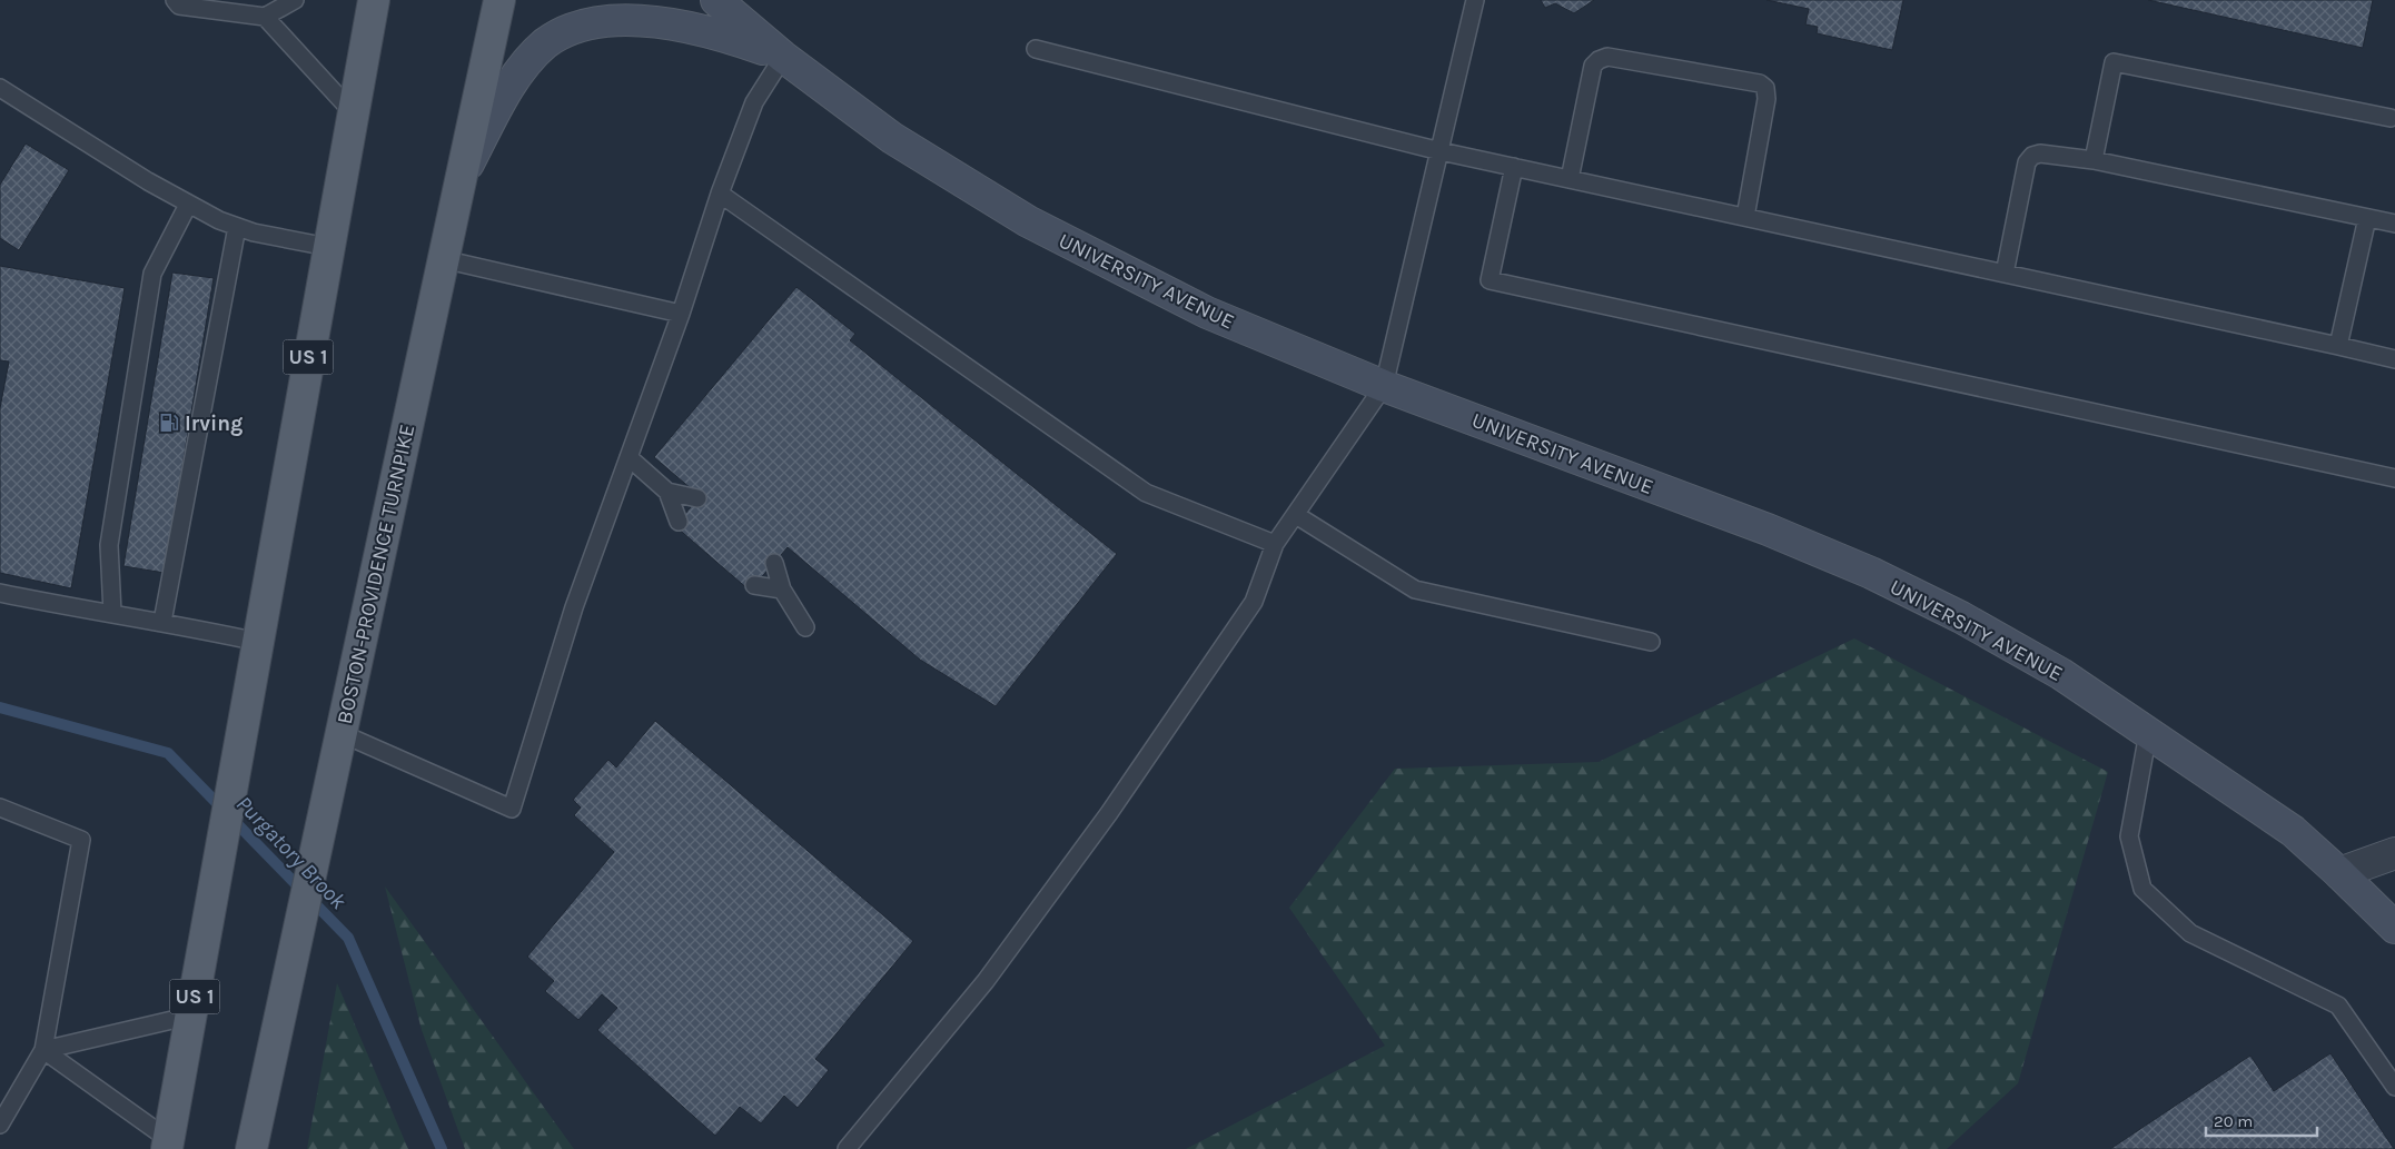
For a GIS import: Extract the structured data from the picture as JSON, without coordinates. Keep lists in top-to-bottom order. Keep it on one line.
{"streets":{"main road":["UNIVERSITY AVENUE","US 1","BOSTON-PROVIDENCE TURNPIKE"]},"water":["Purgatory Brook"],"places":{"fuel station":["Irving"]},"scale_bar":"20 m"}
